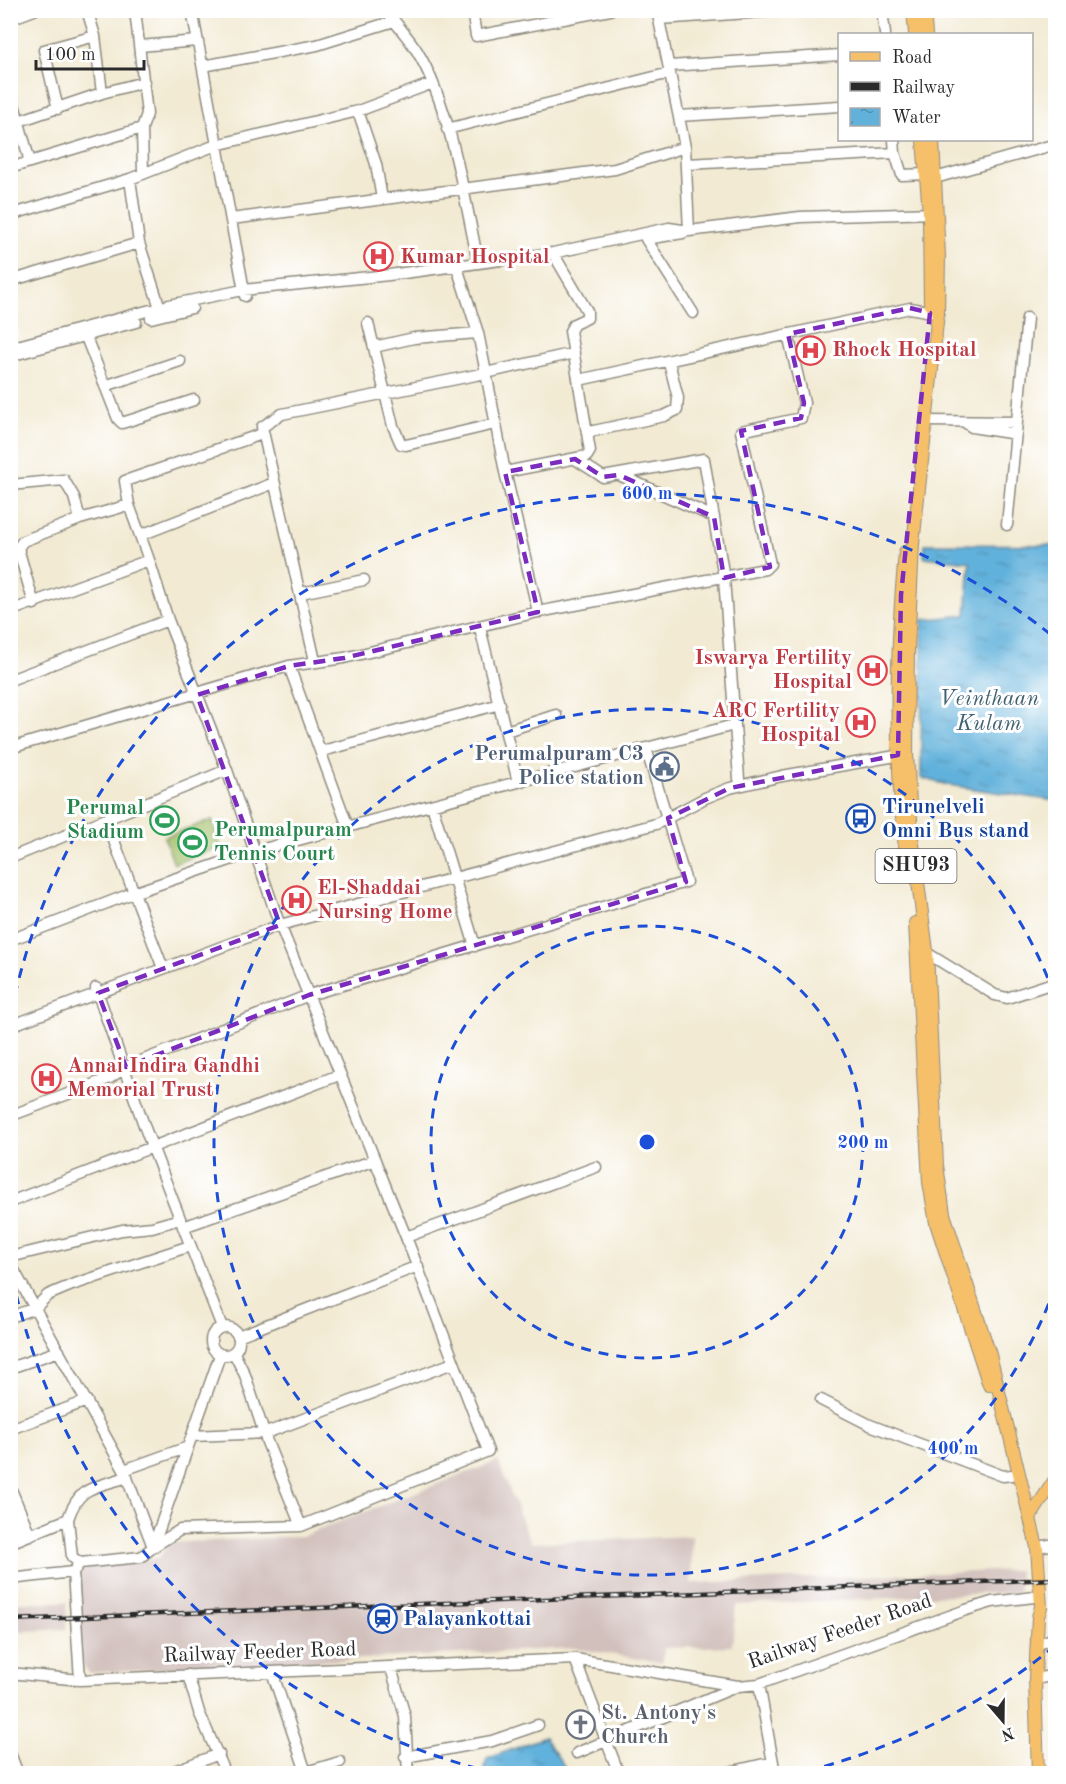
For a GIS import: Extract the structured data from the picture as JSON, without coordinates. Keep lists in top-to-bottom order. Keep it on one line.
{"streets":{"main road":["SHU93"],"street":["Railway Feeder Road"]},"crossings":[["SHU93","Railway Feeder Road"]],"water":["Veinthaan Kulam"],"places":{"hospital":["Kumar Hospital","Rhock Hospital","Iswarya Fertility Hospital","ARC Fertility Hospital","El-Shaddai Nursing Home","Annai Indira Gandhi Memorial Trust"],"public building":["Perumalpuram C3 Police station"],"bus stop":["Tirunelveli Omni Bus stand"],"sports":["Perumal Stadium","Perumalpuram Tennis Court"],"station":["Palayankottai"],"church":["St. Antony's Church"]},"legend":["Road","Railway","Water"],"scale_bar":"100 m","north":"bottom","rings":["600 m","200 m","400 m"]}
